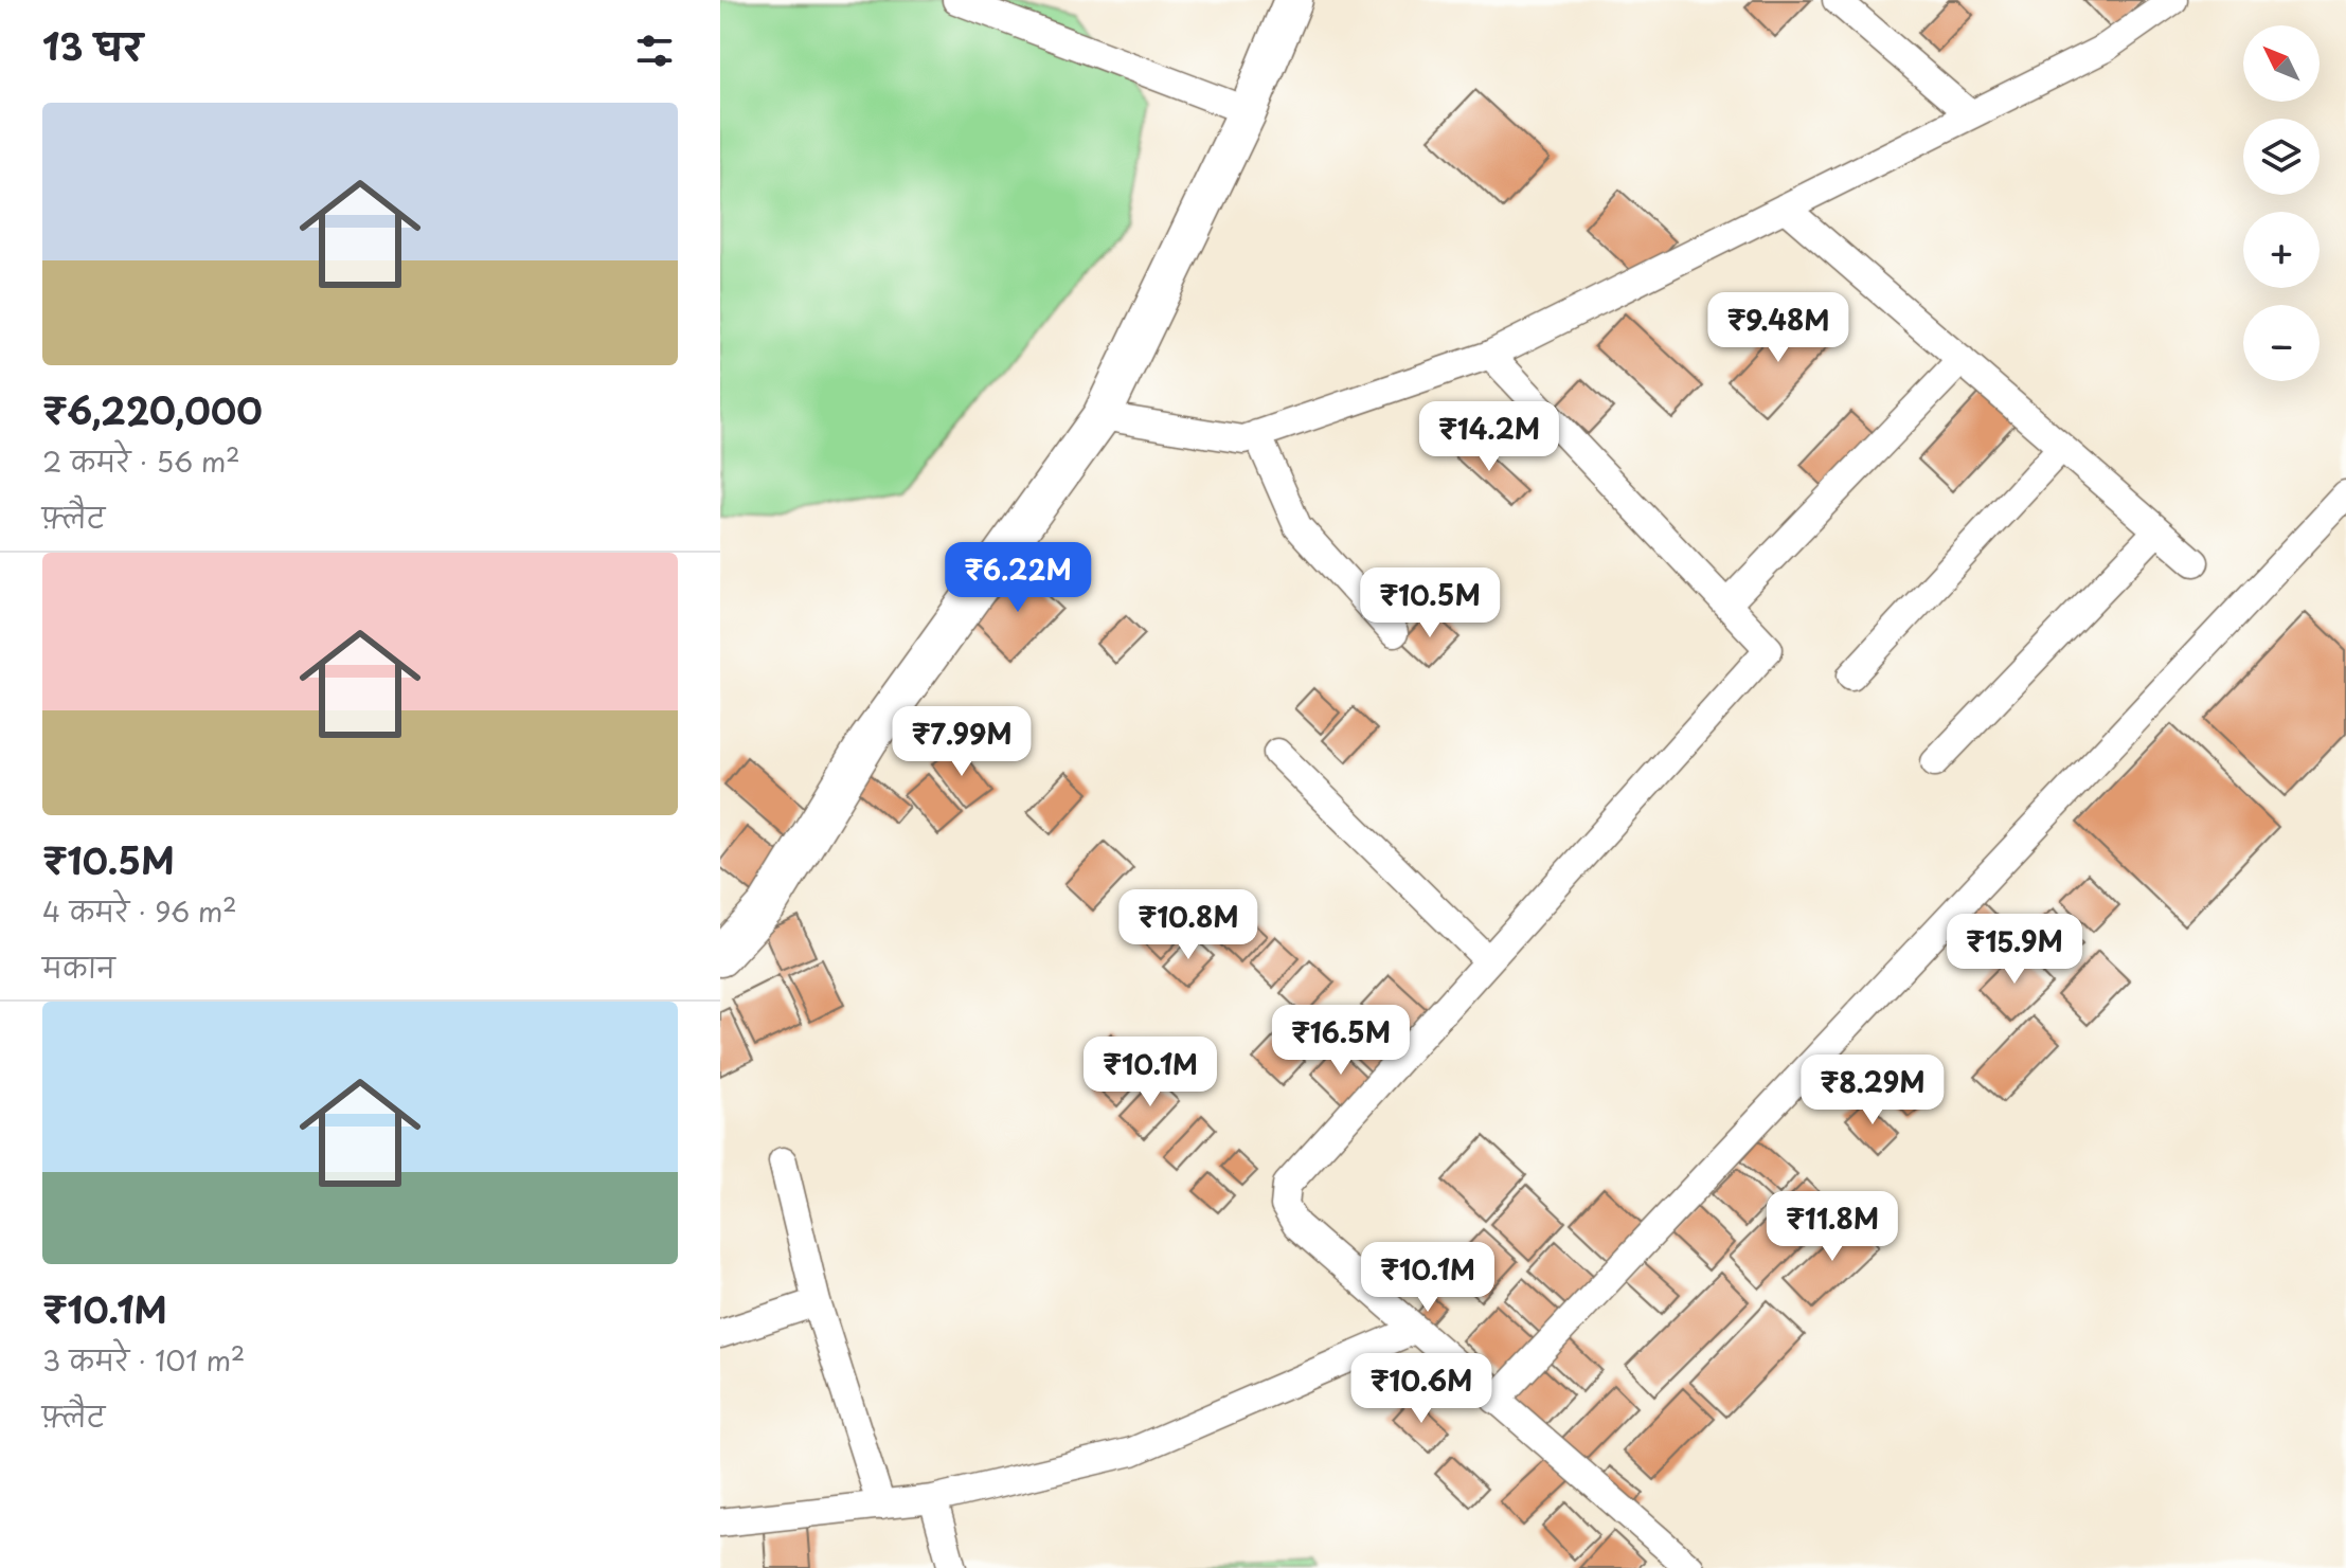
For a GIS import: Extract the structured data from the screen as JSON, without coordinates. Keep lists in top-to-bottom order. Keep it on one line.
{"north":"top left","page":{"heading":"13 घर","map_buttons":["+","−"],"list":[{"name":"₹6,220,000","note":"2 कमरे · 56 m² · फ़्लैट"},{"name":"₹10.5M","note":"4 कमरे · 96 m² · मकान"},{"name":"₹10.1M","note":"3 कमरे · 101 m² · फ़्लैट"}],"price":["₹9.48M","₹14.2M","₹6.22M","₹10.5M","₹7.99M","₹10.8M","₹15.9M","₹16.5M","₹10.1M","₹8.29M","₹11.8M","₹10.1M","₹10.6M"]}}
